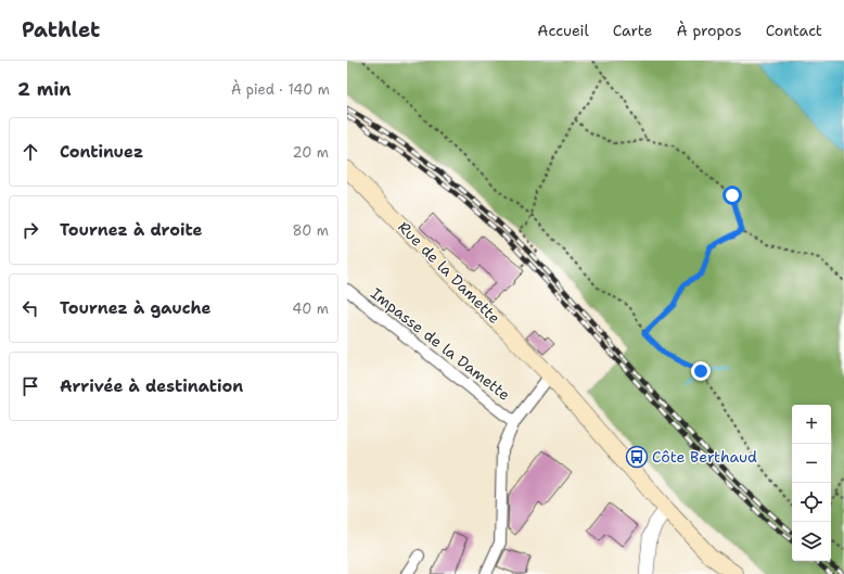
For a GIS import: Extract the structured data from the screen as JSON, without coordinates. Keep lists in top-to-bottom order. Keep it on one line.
{"streets":{"main road":["Rue de la Damette"],"street":["Impasse de la Damette"]},"places":{"bus stop":["Côte Berthaud"]},"page":{"header":"Pathlet","nav":["Accueil","Carte","À propos","Contact"],"heading":["2 min","À pied · 140 m"],"list":[["Continuez","20 m"],["Tournez à droite","80 m"],["Tournez à gauche","40 m"],"Arrivée à destination"],"map_buttons":["+","−"]}}
